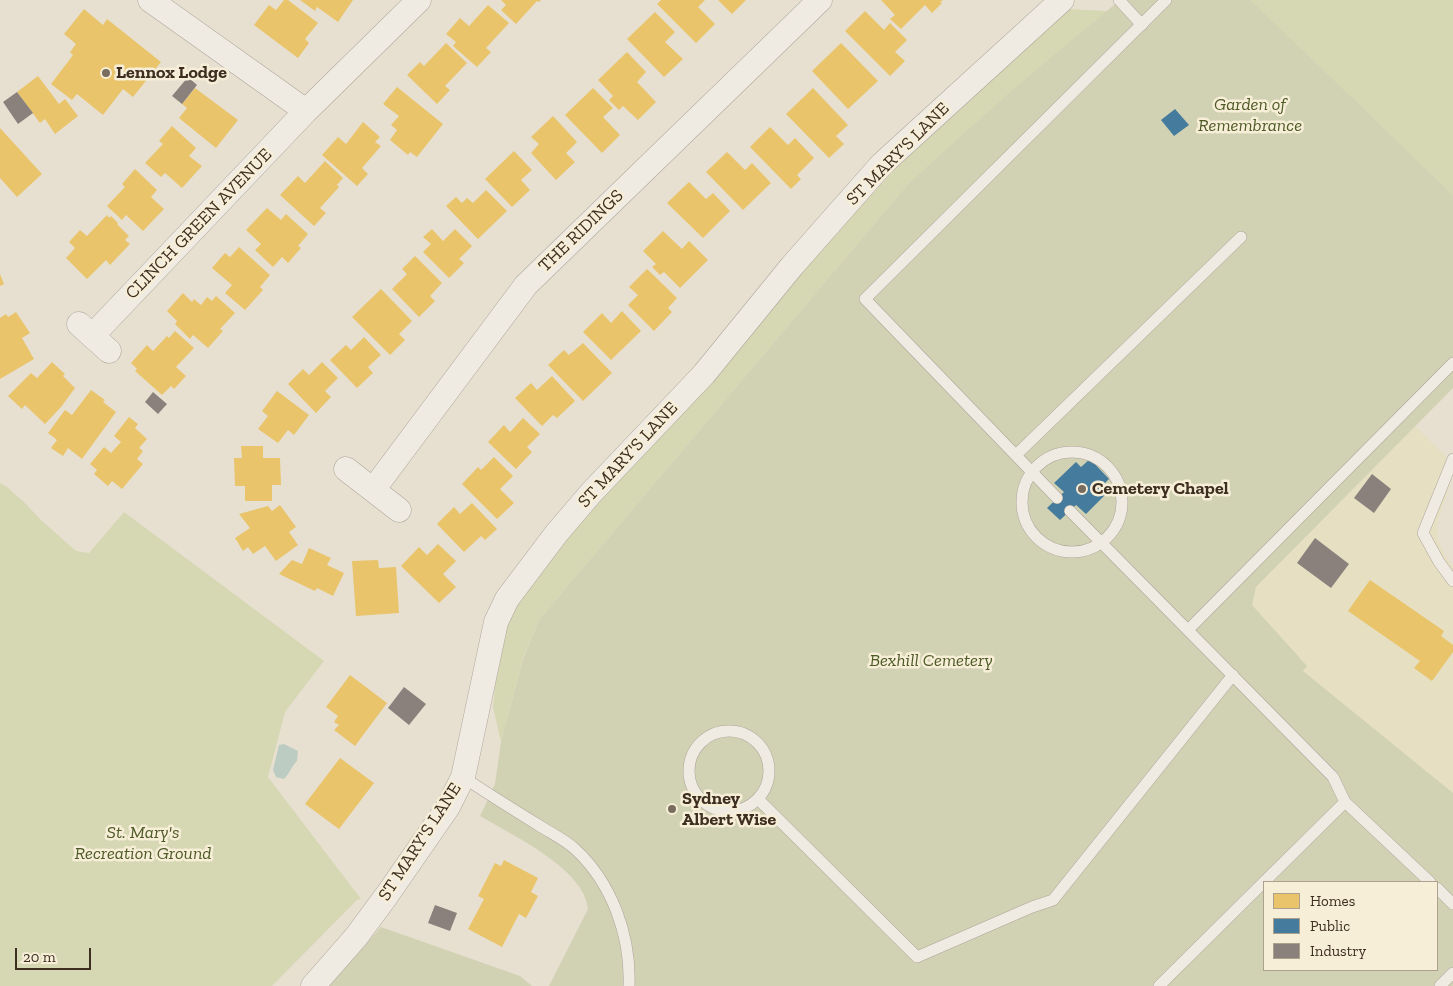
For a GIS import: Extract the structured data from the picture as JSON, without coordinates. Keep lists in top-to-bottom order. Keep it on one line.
{"streets":{"street":["ST MARY'S LANE","CLINCH GREEN AVENUE","THE RIDINGS"]},"parks":["Garden of Remembrance","Bexhill Cemetery","St. Mary's Recreation Ground"],"places":["Lennox Lodge","Cemetery Chapel","Sydney Albert Wise"],"legend":["Homes","Public","Industry"],"scale_bar":"20 m"}
